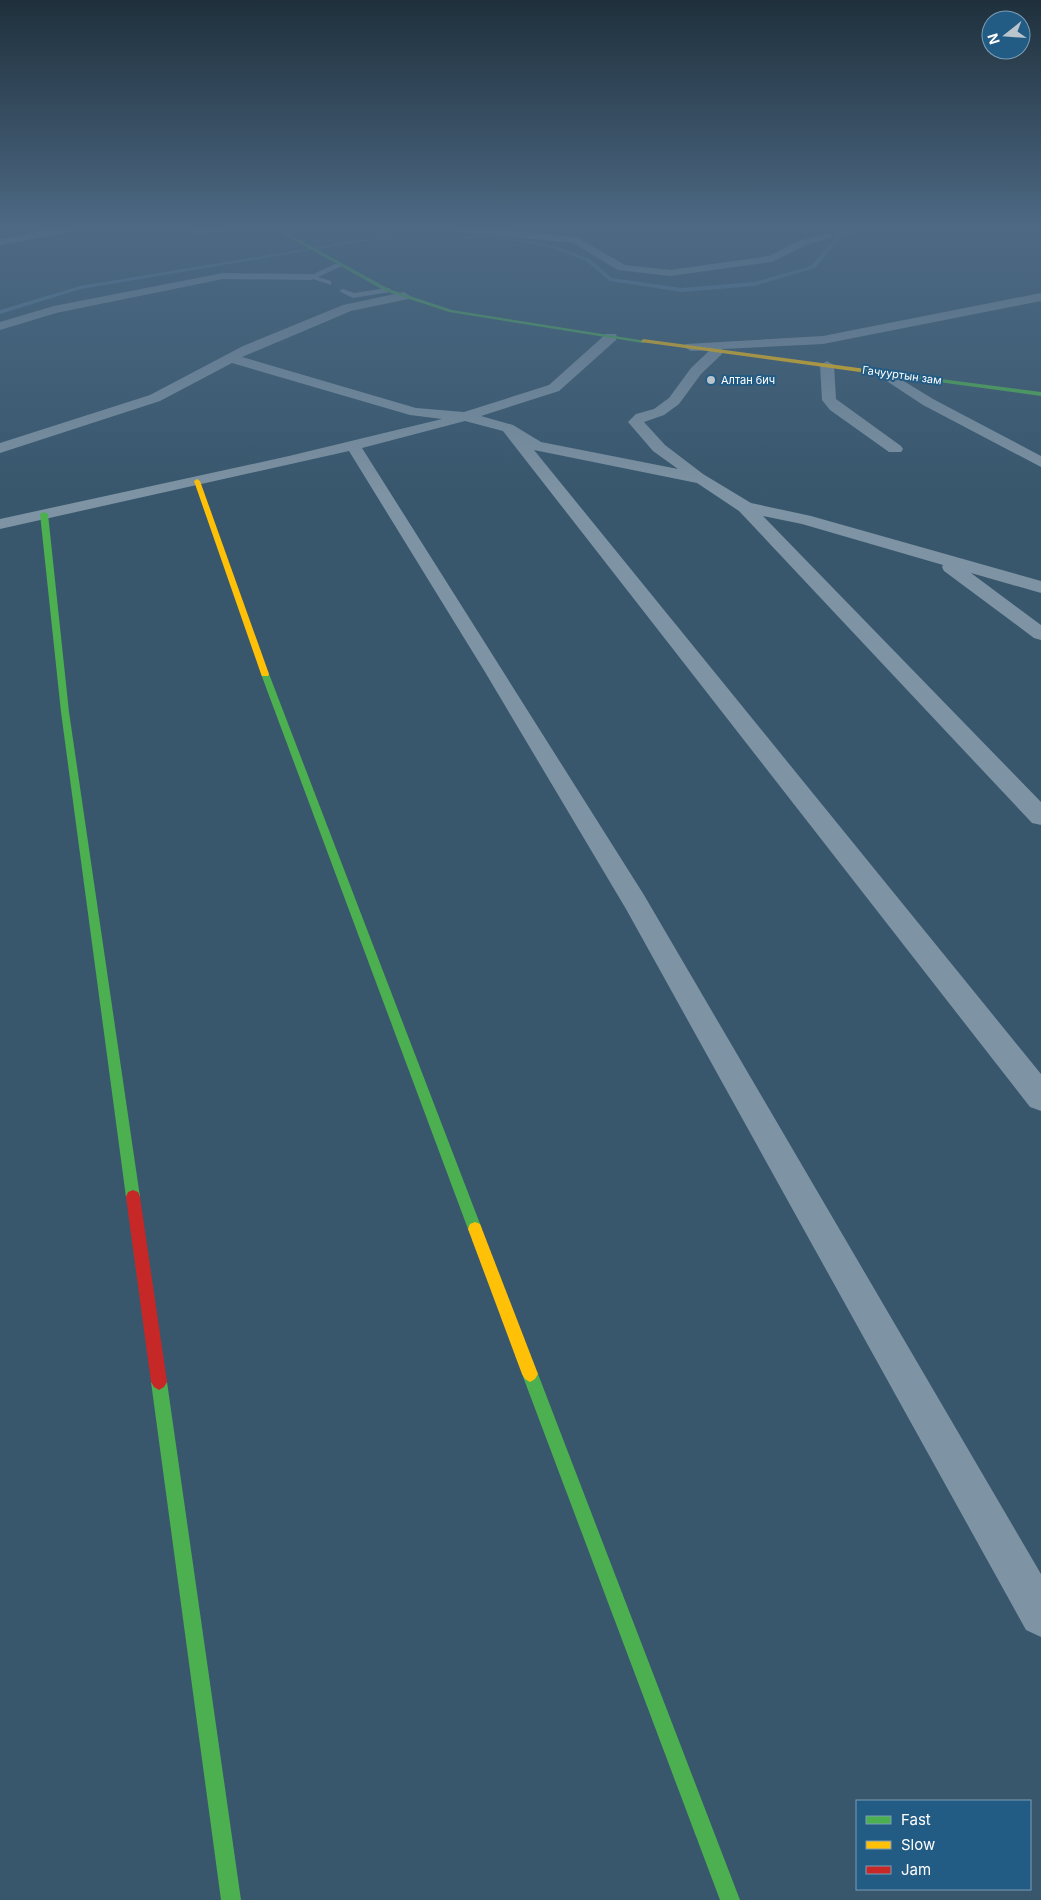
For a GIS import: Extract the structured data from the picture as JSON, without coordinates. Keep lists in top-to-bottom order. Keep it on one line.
{"streets":{"street":["Гачууртын зам"]},"places":["Алтан бич"],"legend":["Fast","Slow","Jam"],"north":"left"}
